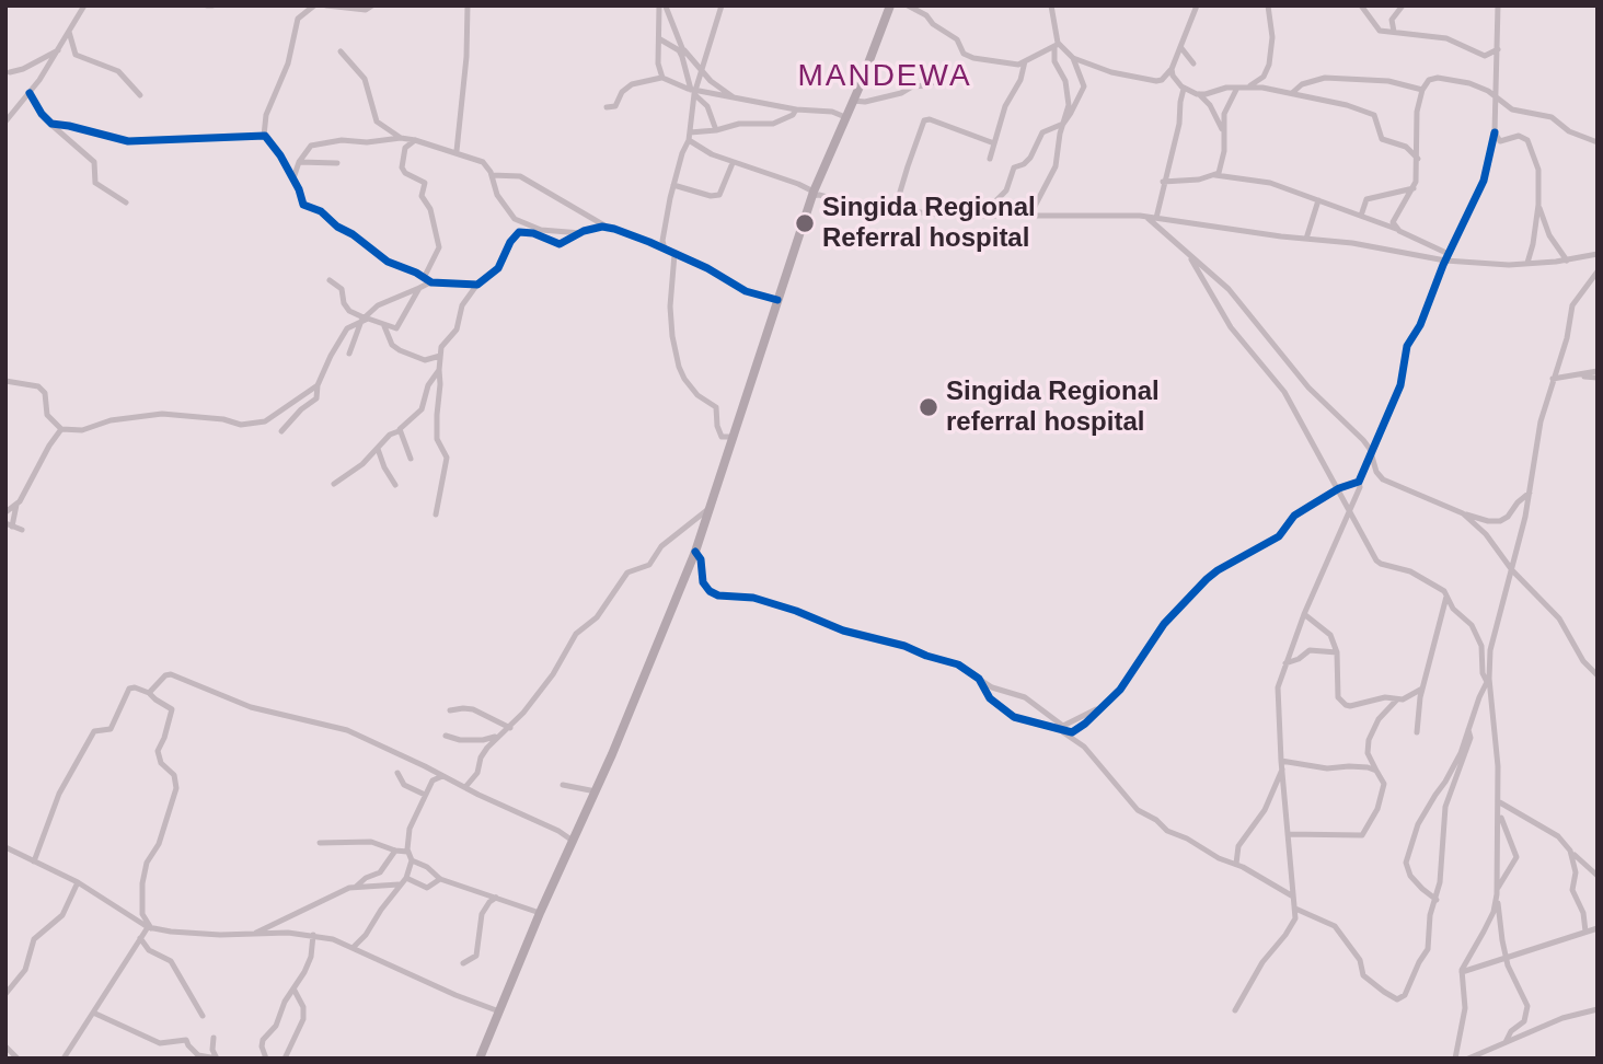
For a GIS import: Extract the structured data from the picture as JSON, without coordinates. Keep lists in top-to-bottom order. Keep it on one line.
{"districts":["MANDEWA"],"places":["Singida Regional Referral hospital","Singida Regional referral hospital"]}
